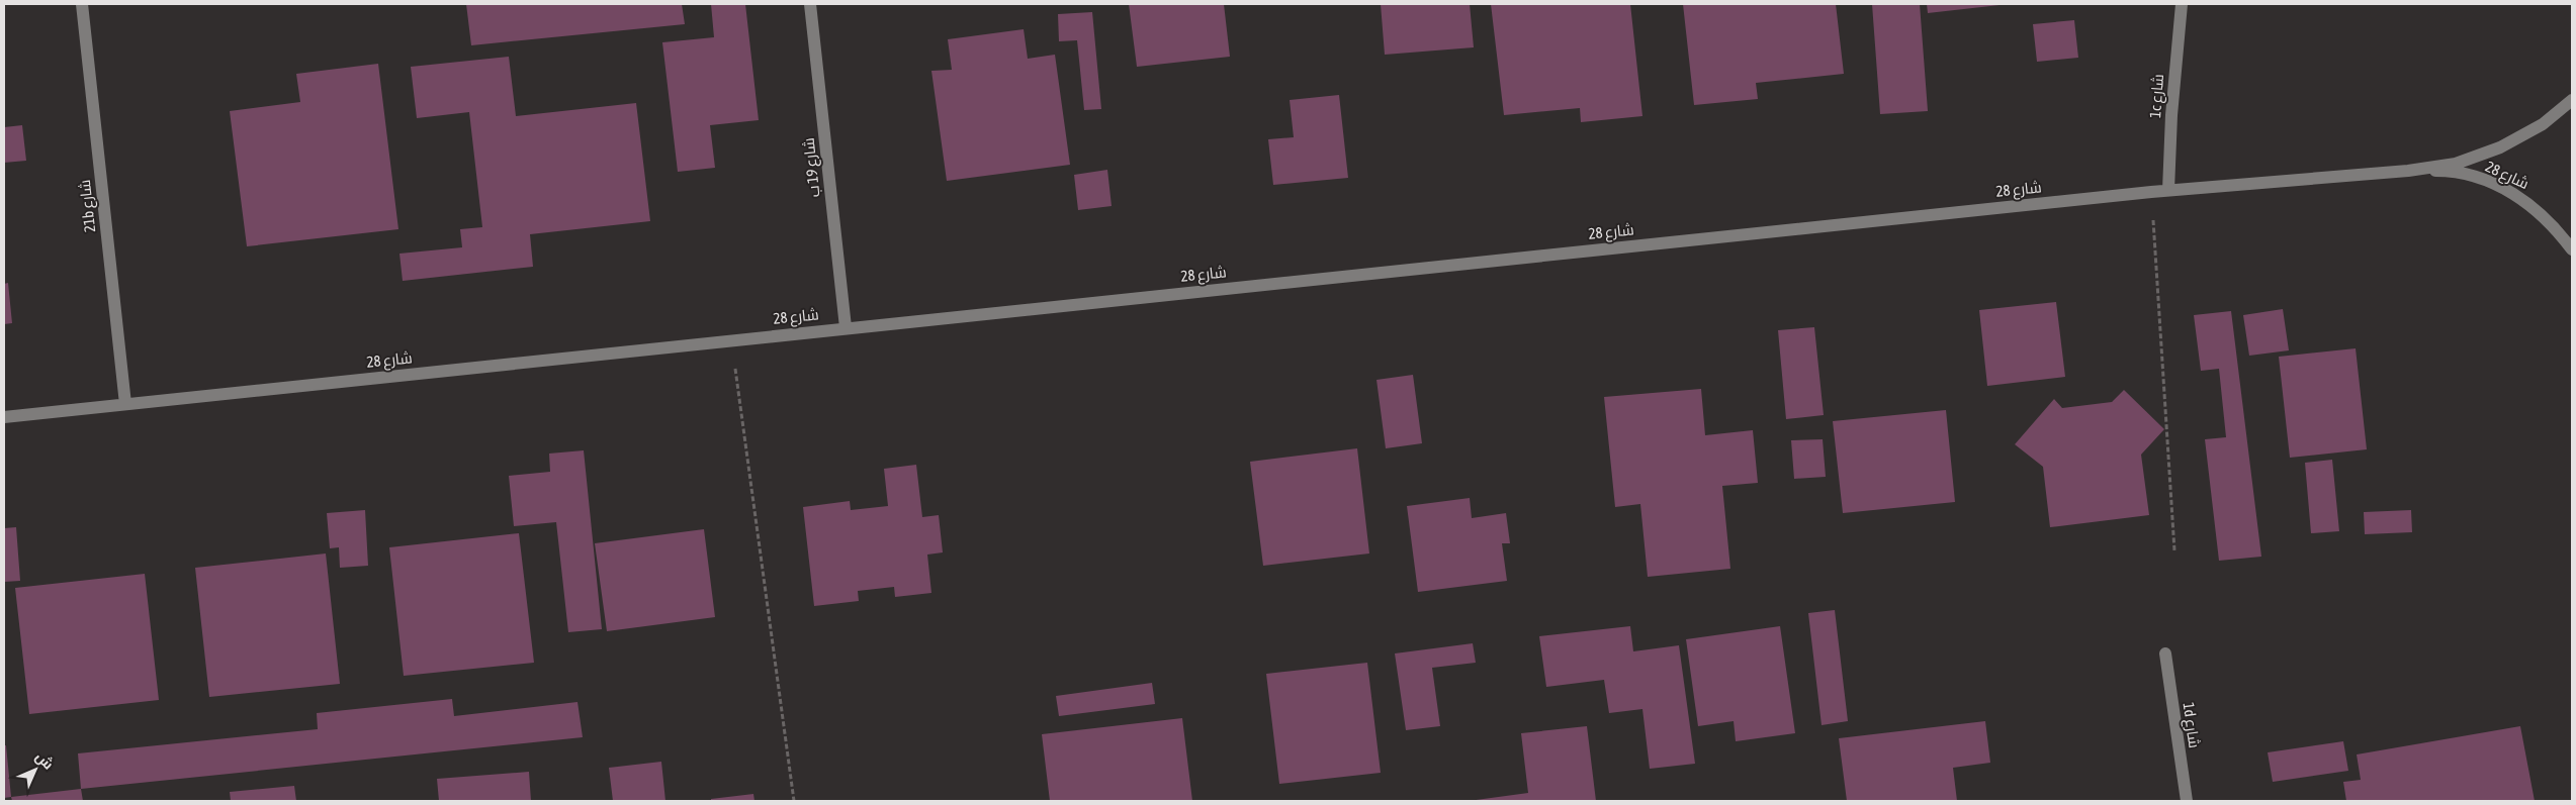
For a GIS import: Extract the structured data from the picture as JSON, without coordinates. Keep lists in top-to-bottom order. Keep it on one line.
{"streets":{"street":["1c شارع","شارع 19 ب","شارع 28","21b شارع","1d شارع"]},"crossings":[["1c شارع","شارع 28"],["شارع 19 ب","شارع 28"],["شارع 28","21b شارع"]],"north":"top right"}
